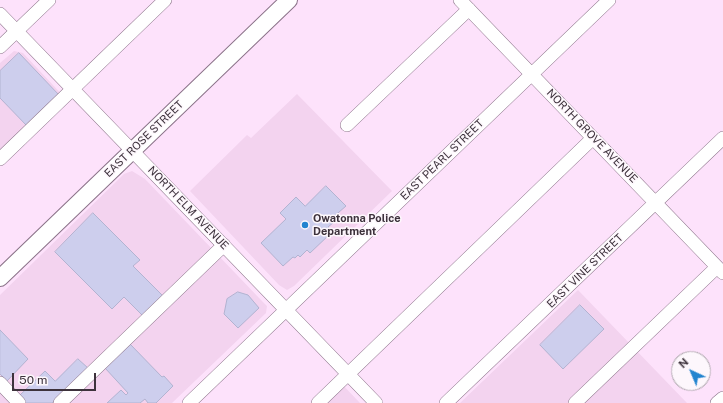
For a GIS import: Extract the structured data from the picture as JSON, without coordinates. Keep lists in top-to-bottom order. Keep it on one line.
{"streets":{"main road":["EAST ROSE STREET"],"street":["NORTH GROVE AVENUE","EAST PEARL STREET","NORTH ELM AVENUE","EAST VINE STREET"]},"crossings":[["NORTH GROVE AVENUE","EAST PEARL STREET"],["NORTH GROVE AVENUE","EAST VINE STREET"],["EAST ROSE STREET","NORTH ELM AVENUE"],["EAST PEARL STREET","NORTH ELM AVENUE"]],"places":["Owatonna Police Department"],"scale_bar":"50 m","north":"top left"}
